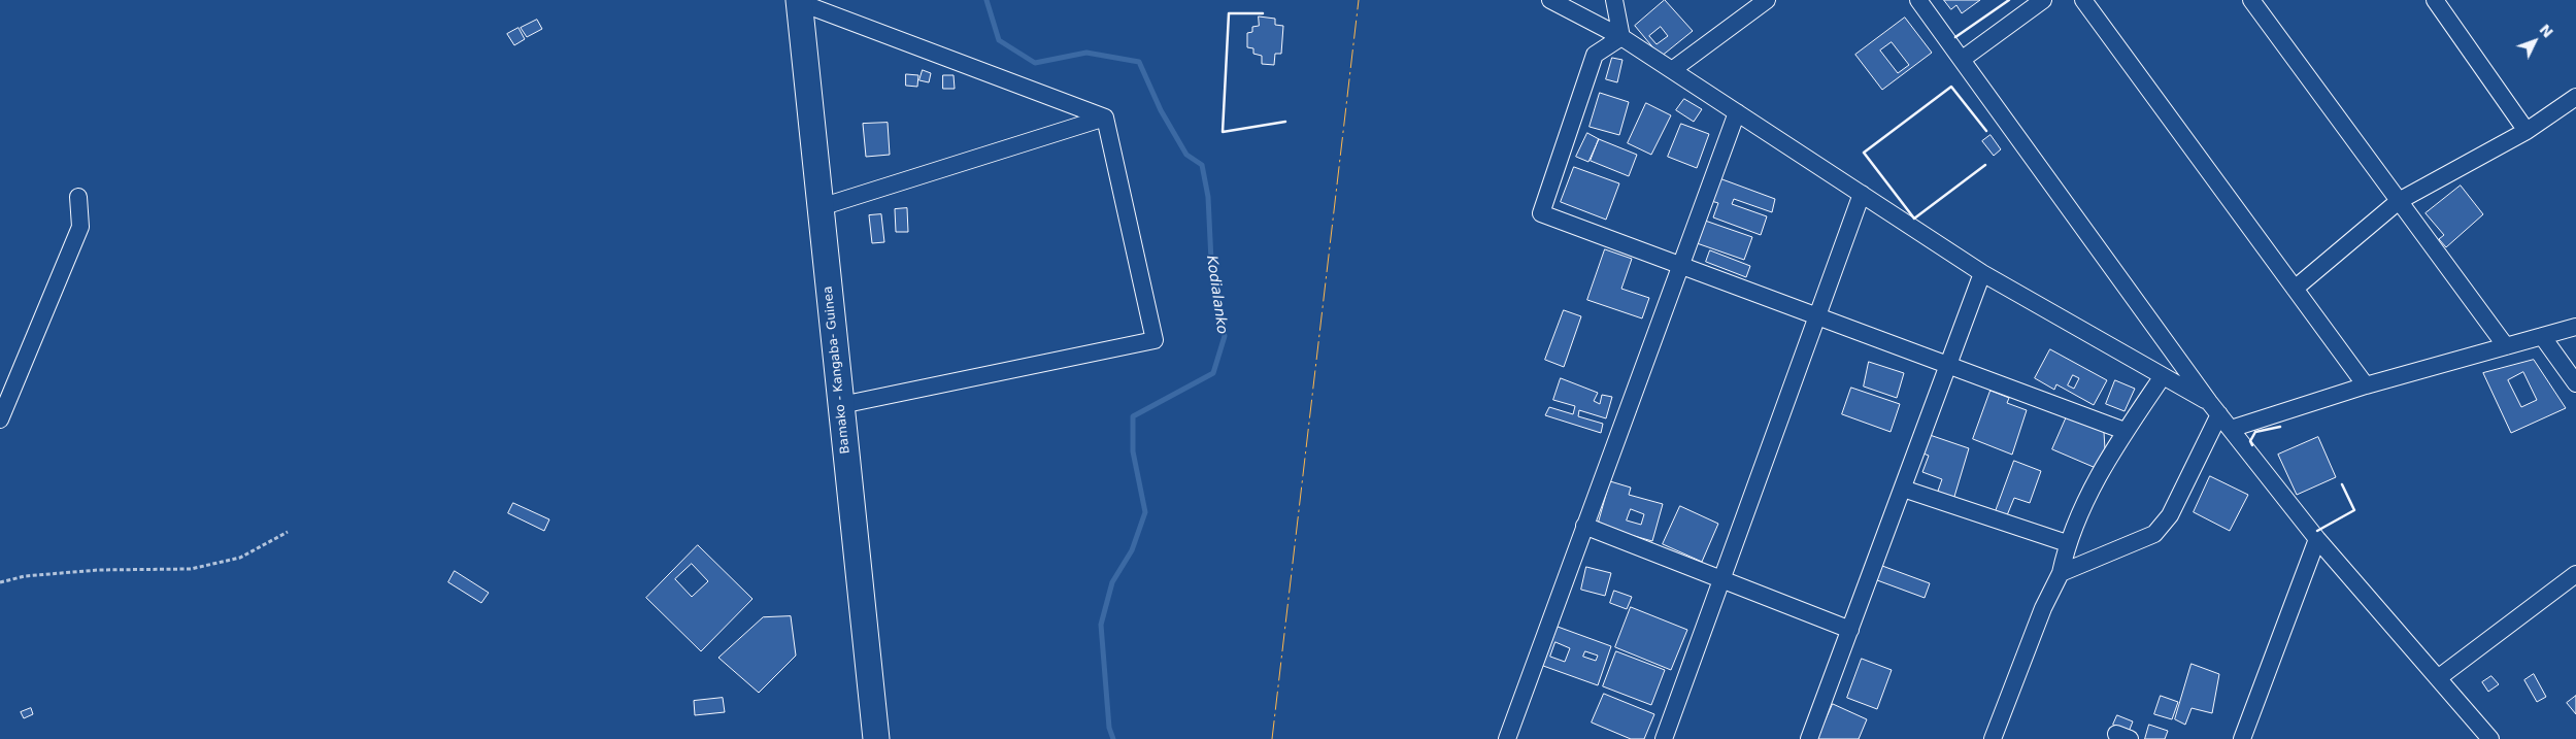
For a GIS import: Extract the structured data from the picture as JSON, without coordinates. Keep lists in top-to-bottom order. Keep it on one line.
{"streets":{"main road":["Bamako - Kangaba- Guinea"]},"water":["Kodialanko"],"north":"top right"}
